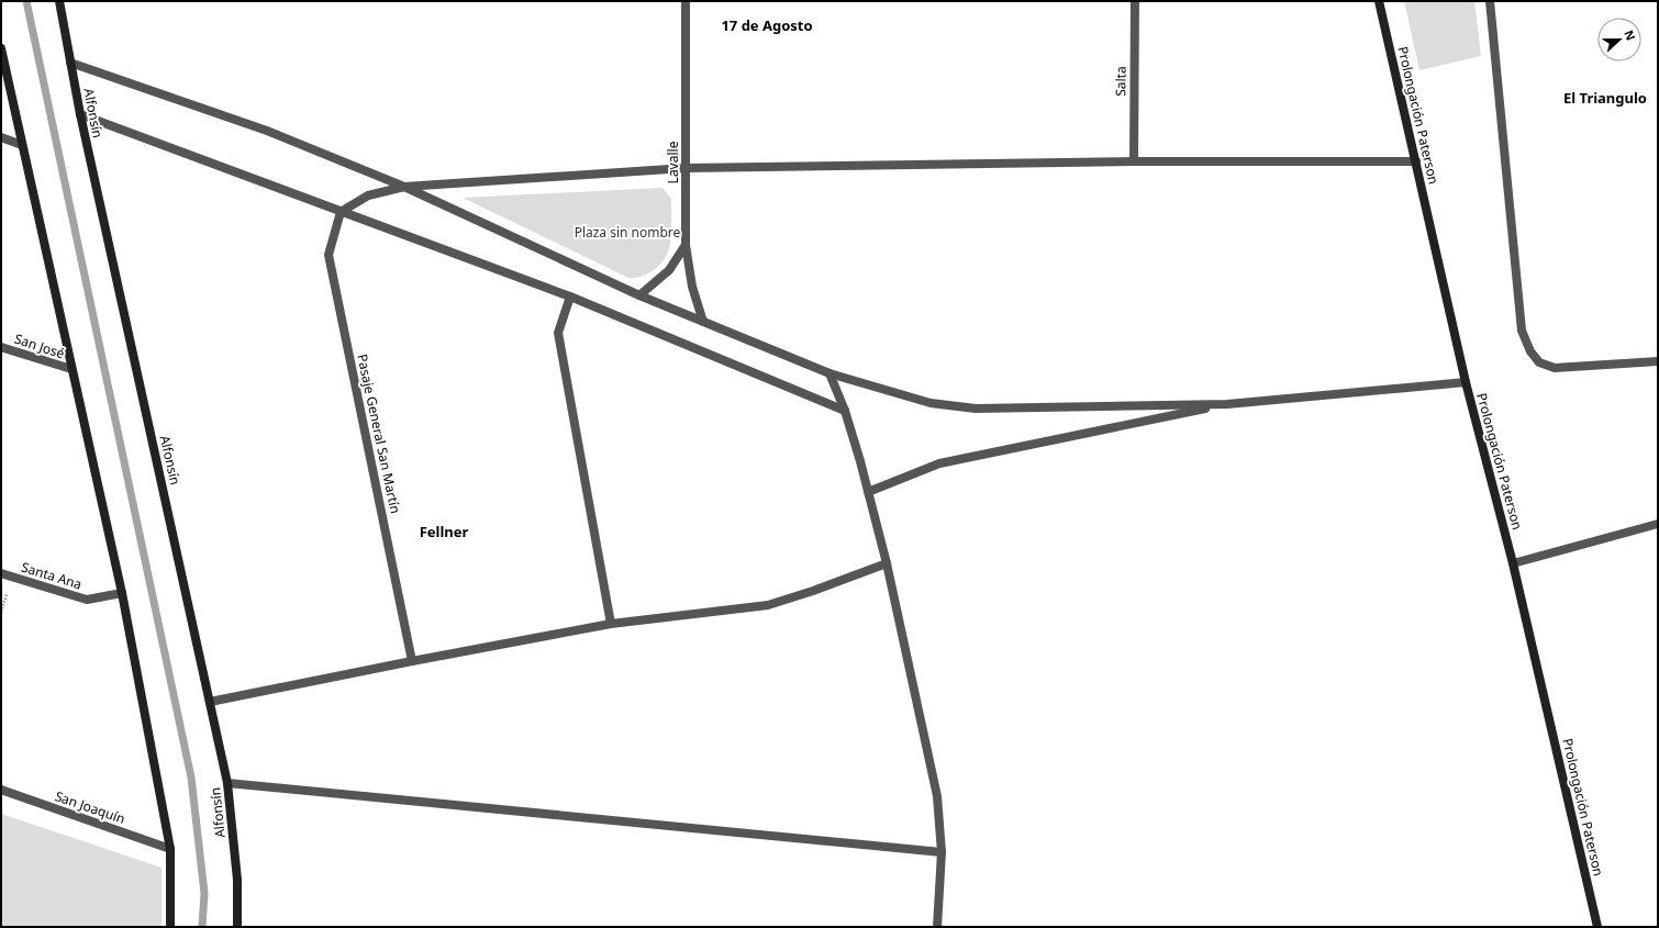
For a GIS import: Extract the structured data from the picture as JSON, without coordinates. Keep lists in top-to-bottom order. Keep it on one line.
{"streets":{"street":["Salta","Alfonsín","Prolongación Paterson","Lavalle","San José","Pasaje General San Martín","Santa Ana","San Joaquín"]},"districts":["17 de Agosto","El Triangulo","Fellner"],"parks":["Plaza sin nombre"],"north":"right"}
